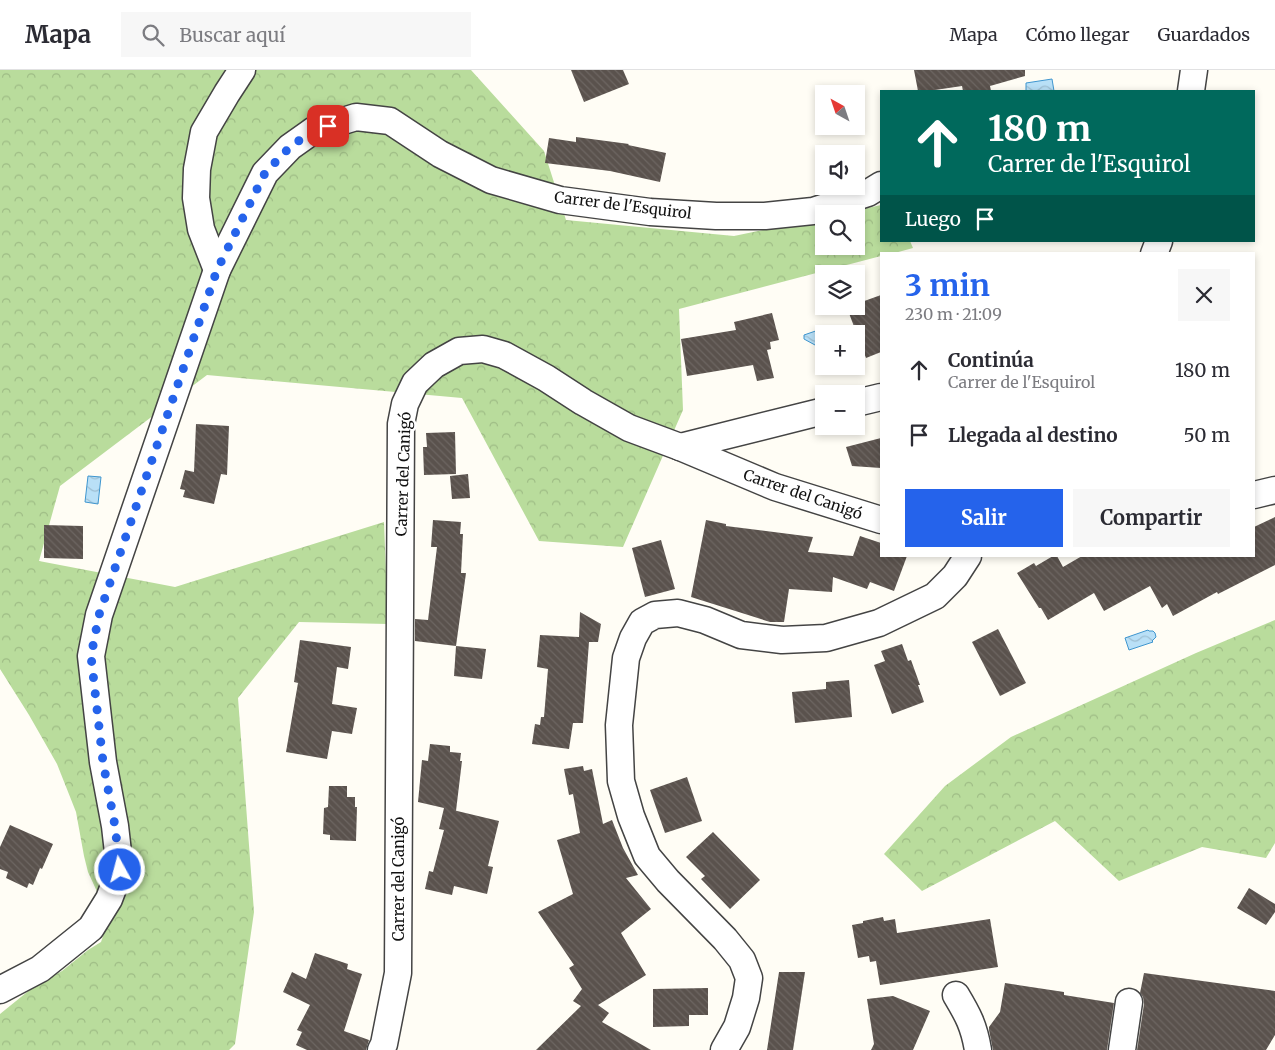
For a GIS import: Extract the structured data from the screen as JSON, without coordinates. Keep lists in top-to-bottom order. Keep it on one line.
{"streets":{"street":["Carrer de l'Esquirol","Carrer del Canigó"]},"north":"top left","page":{"header":"Mapa","search":"Buscar aquí","nav":["Mapa","Cómo llegar","Guardados"],"map_buttons":["+","−"],"turn":["180 m","Carrer de l'Esquirol"],"then":"Luego","heading":["3 min","230 m · 21:09"],"list":[{"name":"Continúa","note":"Carrer de l'Esquirol","value":"180 m"},{"name":"Llegada al destino","value":"50 m"}],"buttons":["Salir","Compartir"]}}
